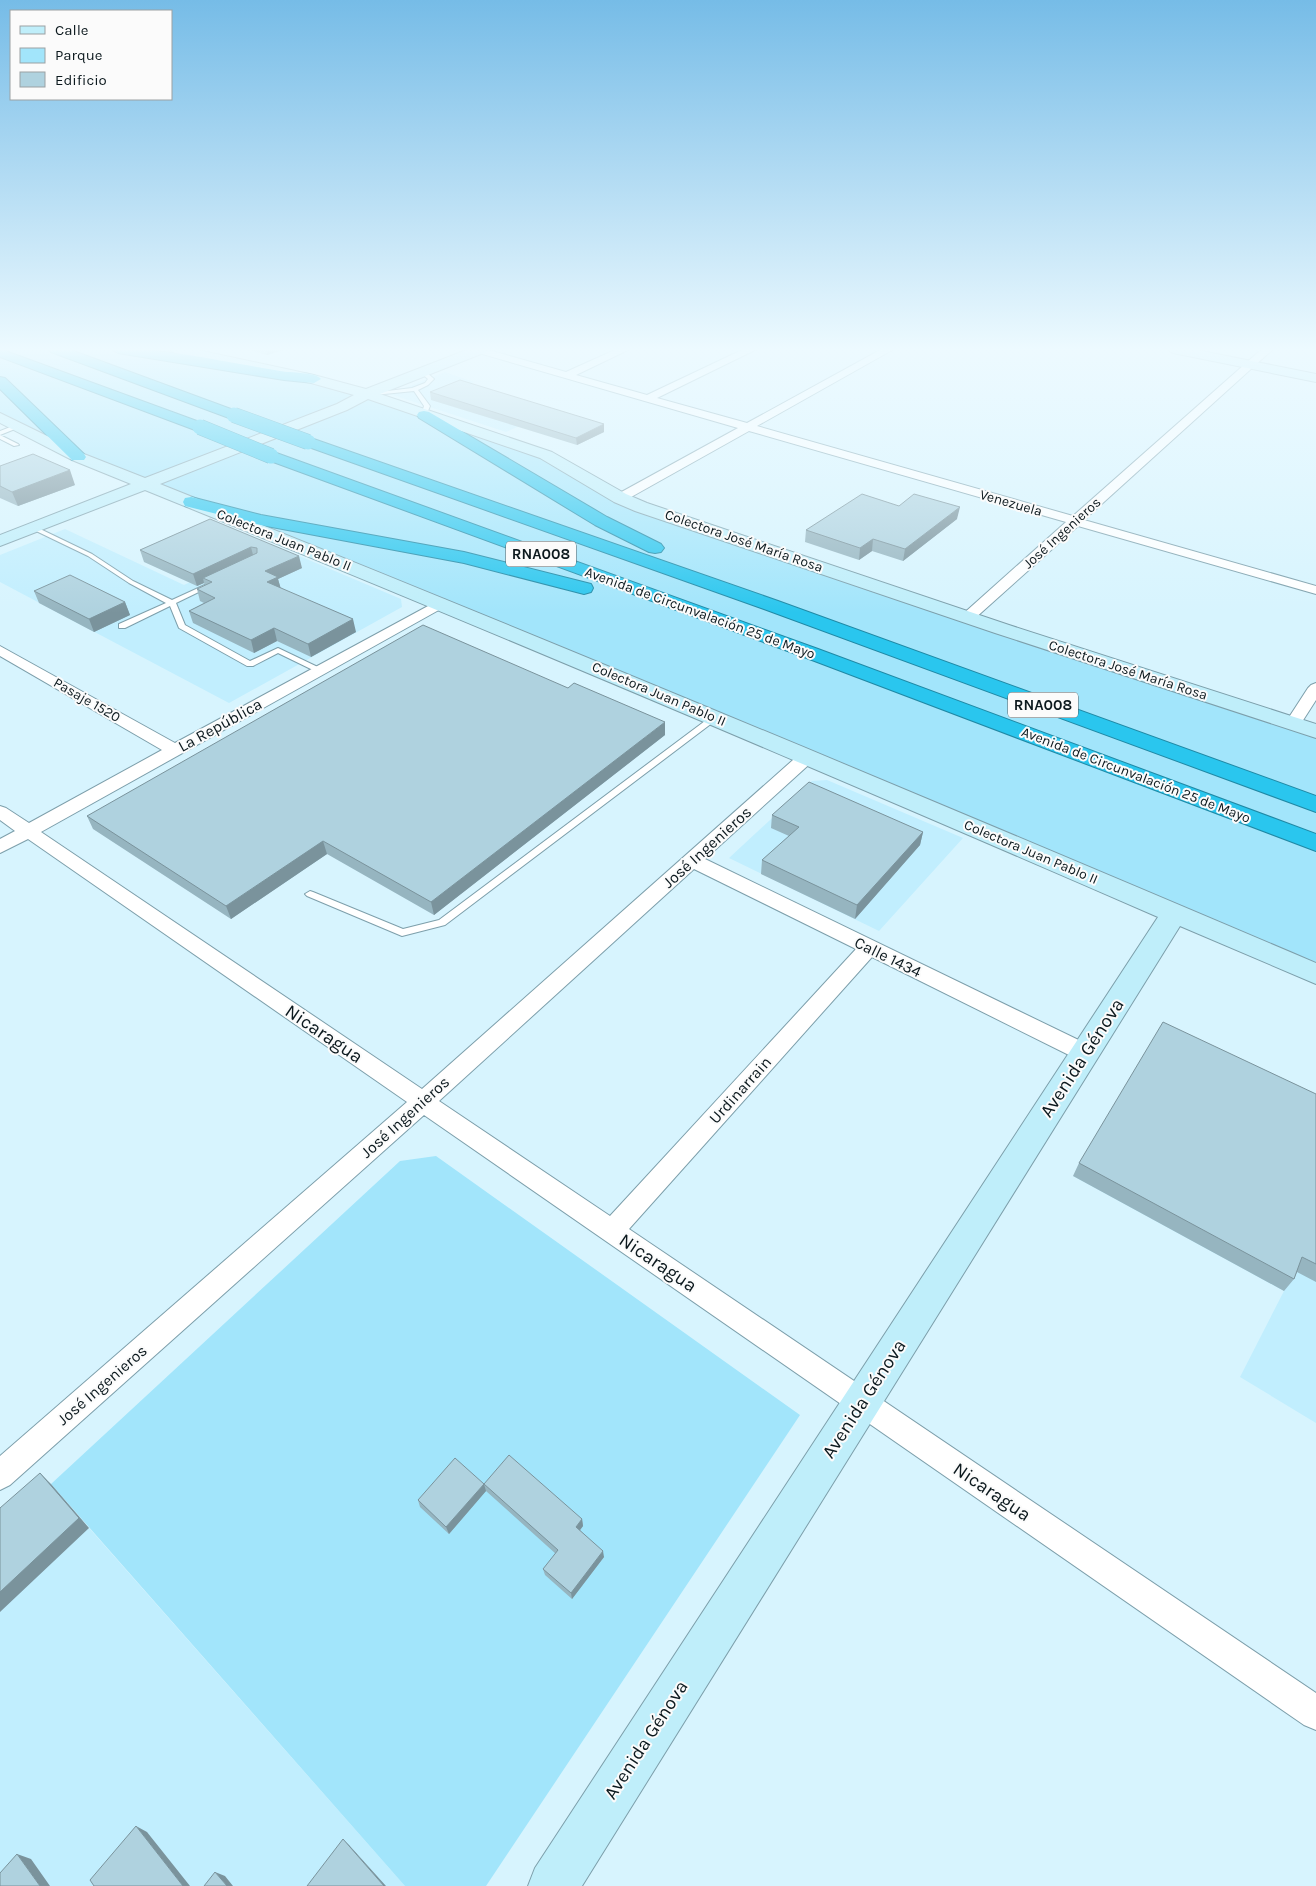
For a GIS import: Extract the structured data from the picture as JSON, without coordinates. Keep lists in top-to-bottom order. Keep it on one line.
{"streets":{"highway":["RNA008","Avenida de Circunvalación 25 de Mayo"],"main road":["Colectora Juan Pablo II","Colectora José María Rosa","Avenida Génova"],"street":["Venezuela","José Ingenieros","Pasaje 1520","La República","Calle 1434","Nicaragua","Urdinarrain"]},"crossings":[["Venezuela","José Ingenieros"],["José Ingenieros","Colectora Juan Pablo II"],["José Ingenieros","Colectora José María Rosa"],["José Ingenieros","Calle 1434"],["José Ingenieros","Nicaragua"],["Colectora Juan Pablo II","La República"],["Colectora Juan Pablo II","Avenida Génova"],["Pasaje 1520","La República"],["La República","Nicaragua"],["Calle 1434","Avenida Génova"],["Calle 1434","Urdinarrain"],["Nicaragua","Avenida Génova"],["Nicaragua","Urdinarrain"]],"legend":["Calle","Parque","Edificio"]}
